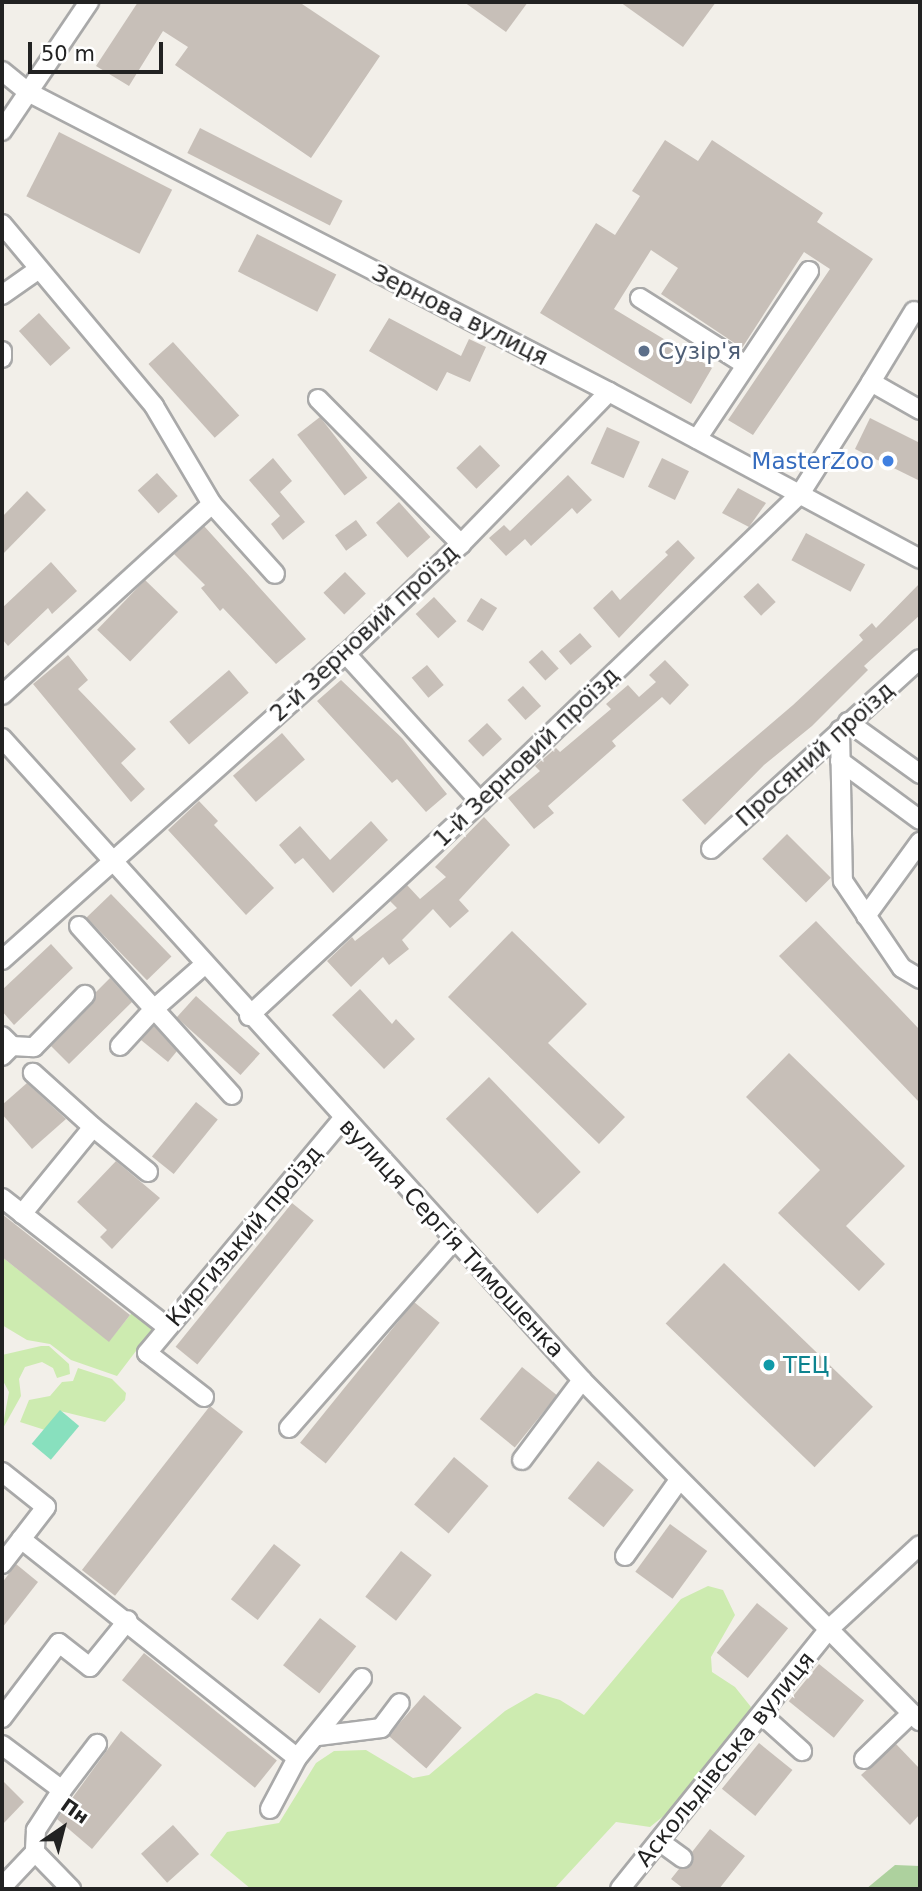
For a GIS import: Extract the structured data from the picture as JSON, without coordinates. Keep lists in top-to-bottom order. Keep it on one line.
{"streets":{"street":["Зернова вулиця","2-й Зерновий проїзд","Просяний проїзд","1-й Зерновий проїзд","Киргизький проїзд","вулиця Сергія Тимошенка","Аскольдівська вулиця"]},"crossings":[["Зернова вулиця","2-й Зерновий проїзд"],["Зернова вулиця","1-й Зерновий проїзд"],["2-й Зерновий проїзд","вулиця Сергія Тимошенка"],["1-й Зерновий проїзд","вулиця Сергія Тимошенка"],["Киргизький проїзд","вулиця Сергія Тимошенка"],["вулиця Сергія Тимошенка","Аскольдівська вулиця"]],"places":["Сузір'я","MasterZoo","ТЕЦ"],"scale_bar":"50 m","north":"top right"}
